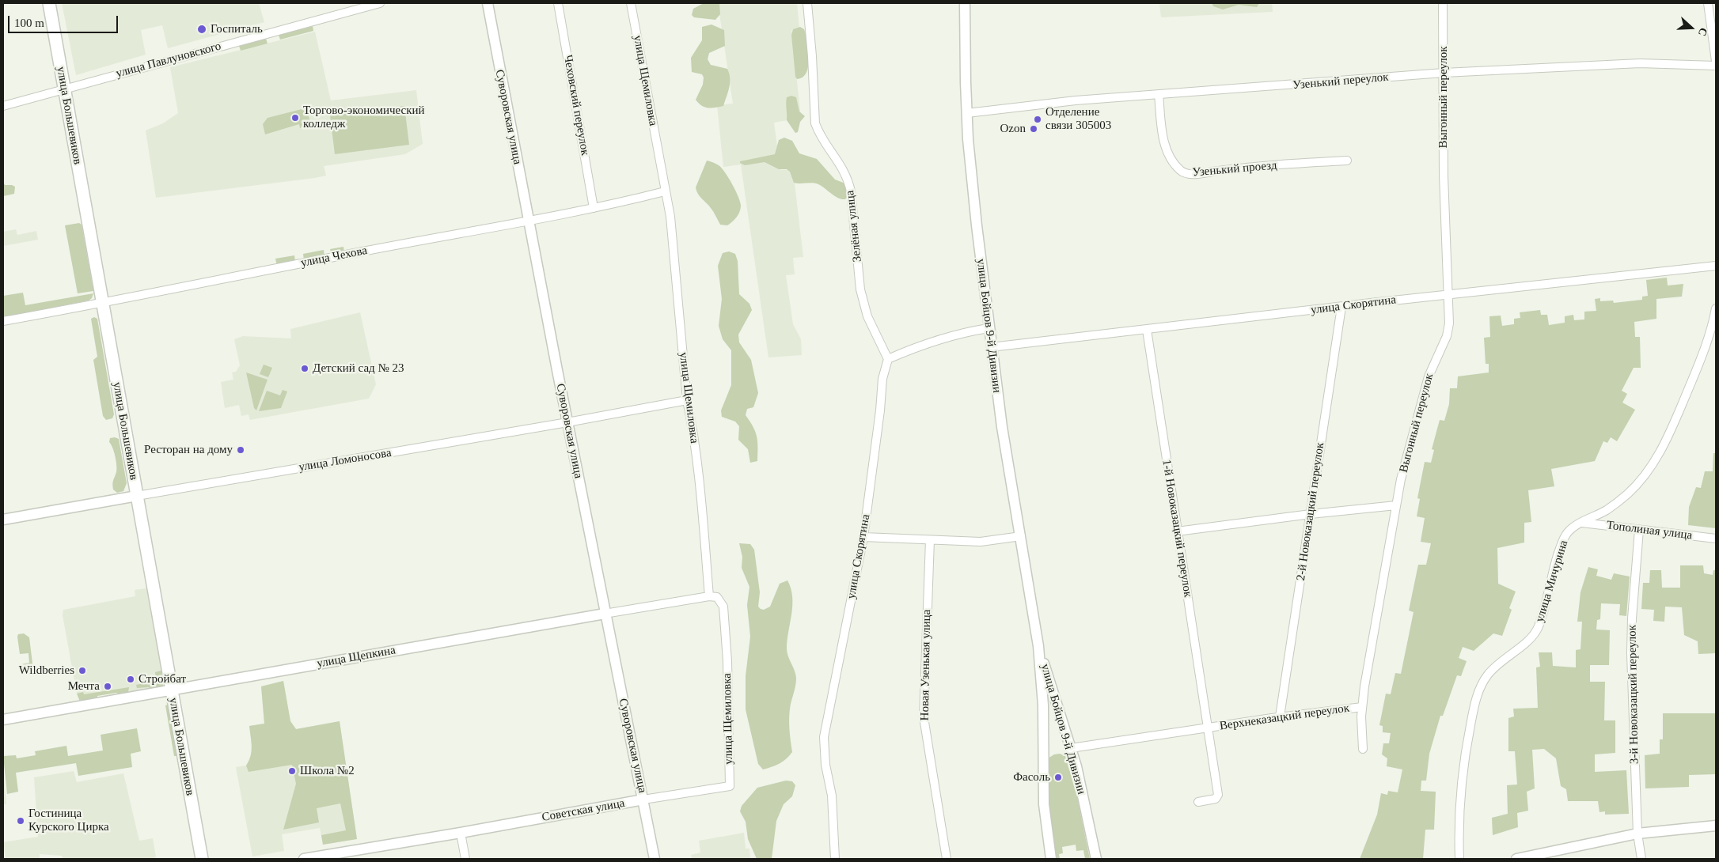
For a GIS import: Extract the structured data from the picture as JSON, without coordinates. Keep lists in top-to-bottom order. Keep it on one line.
{"streets":{"main road":["улица Большевиков"],"street":["улица Павлуновского","улица Щемиловка","Узенький переулок","Выгонный переулок","Чеховский переулок","Суворовская улица","Узенький проезд","Зелёная улица","улица Чехова","улица Скорятина","улица Бойцов 9-й Дивизии","улица Ломоносова","2-й Новоказацкий переулок","1-й Новоказацкий переулок","Тополиная улица","улица Мичурина","улица Щепкина","Новая Узенькая улица","3-й Новоказацкий переулок","Верхнеказацкий переулок","Советская улица"]},"crossings":[["улица Павлуновского","улица Большевиков"],["улица Щемиловка","улица Чехова"],["улица Щемиловка","улица Ломоносова"],["улица Щемиловка","улица Щепкина"],["улица Щемиловка","Советская улица"],["Узенький переулок","Выгонный переулок"],["Узенький переулок","Узенький проезд"],["Узенький переулок","улица Бойцов 9-й Дивизии"],["Выгонный переулок","улица Скорятина"],["Выгонный переулок","Верхнеказацкий переулок"],["Чеховский переулок","улица Чехова"],["улица Большевиков","улица Чехова"],["улица Большевиков","улица Ломоносова"],["улица Большевиков","улица Щепкина"],["Суворовская улица","улица Чехова"],["Суворовская улица","улица Ломоносова"],["Суворовская улица","улица Щепкина"],["Суворовская улица","Советская улица"],["Зелёная улица","улица Скорятина"],["улица Скорятина","улица Бойцов 9-й Дивизии"],["улица Скорятина","2-й Новоказацкий переулок"],["улица Скорятина","1-й Новоказацкий переулок"],["улица Бойцов 9-й Дивизии","Верхнеказацкий переулок"],["2-й Новоказацкий переулок","Верхнеказацкий переулок"],["1-й Новоказацкий переулок","Верхнеказацкий переулок"],["Тополиная улица","улица Мичурина"],["Тополиная улица","3-й Новоказацкий переулок"]],"places":["Госпиталь","Торгово-экономический колледж","Отделение связи 305003","Ozon","Детский сад № 23","Ресторан на дому","Wildberries","Стройбат","Мечта","Школа №2","Фасоль","Гостиница Курского Цирка"],"scale_bar":"100 m","north":"right"}
